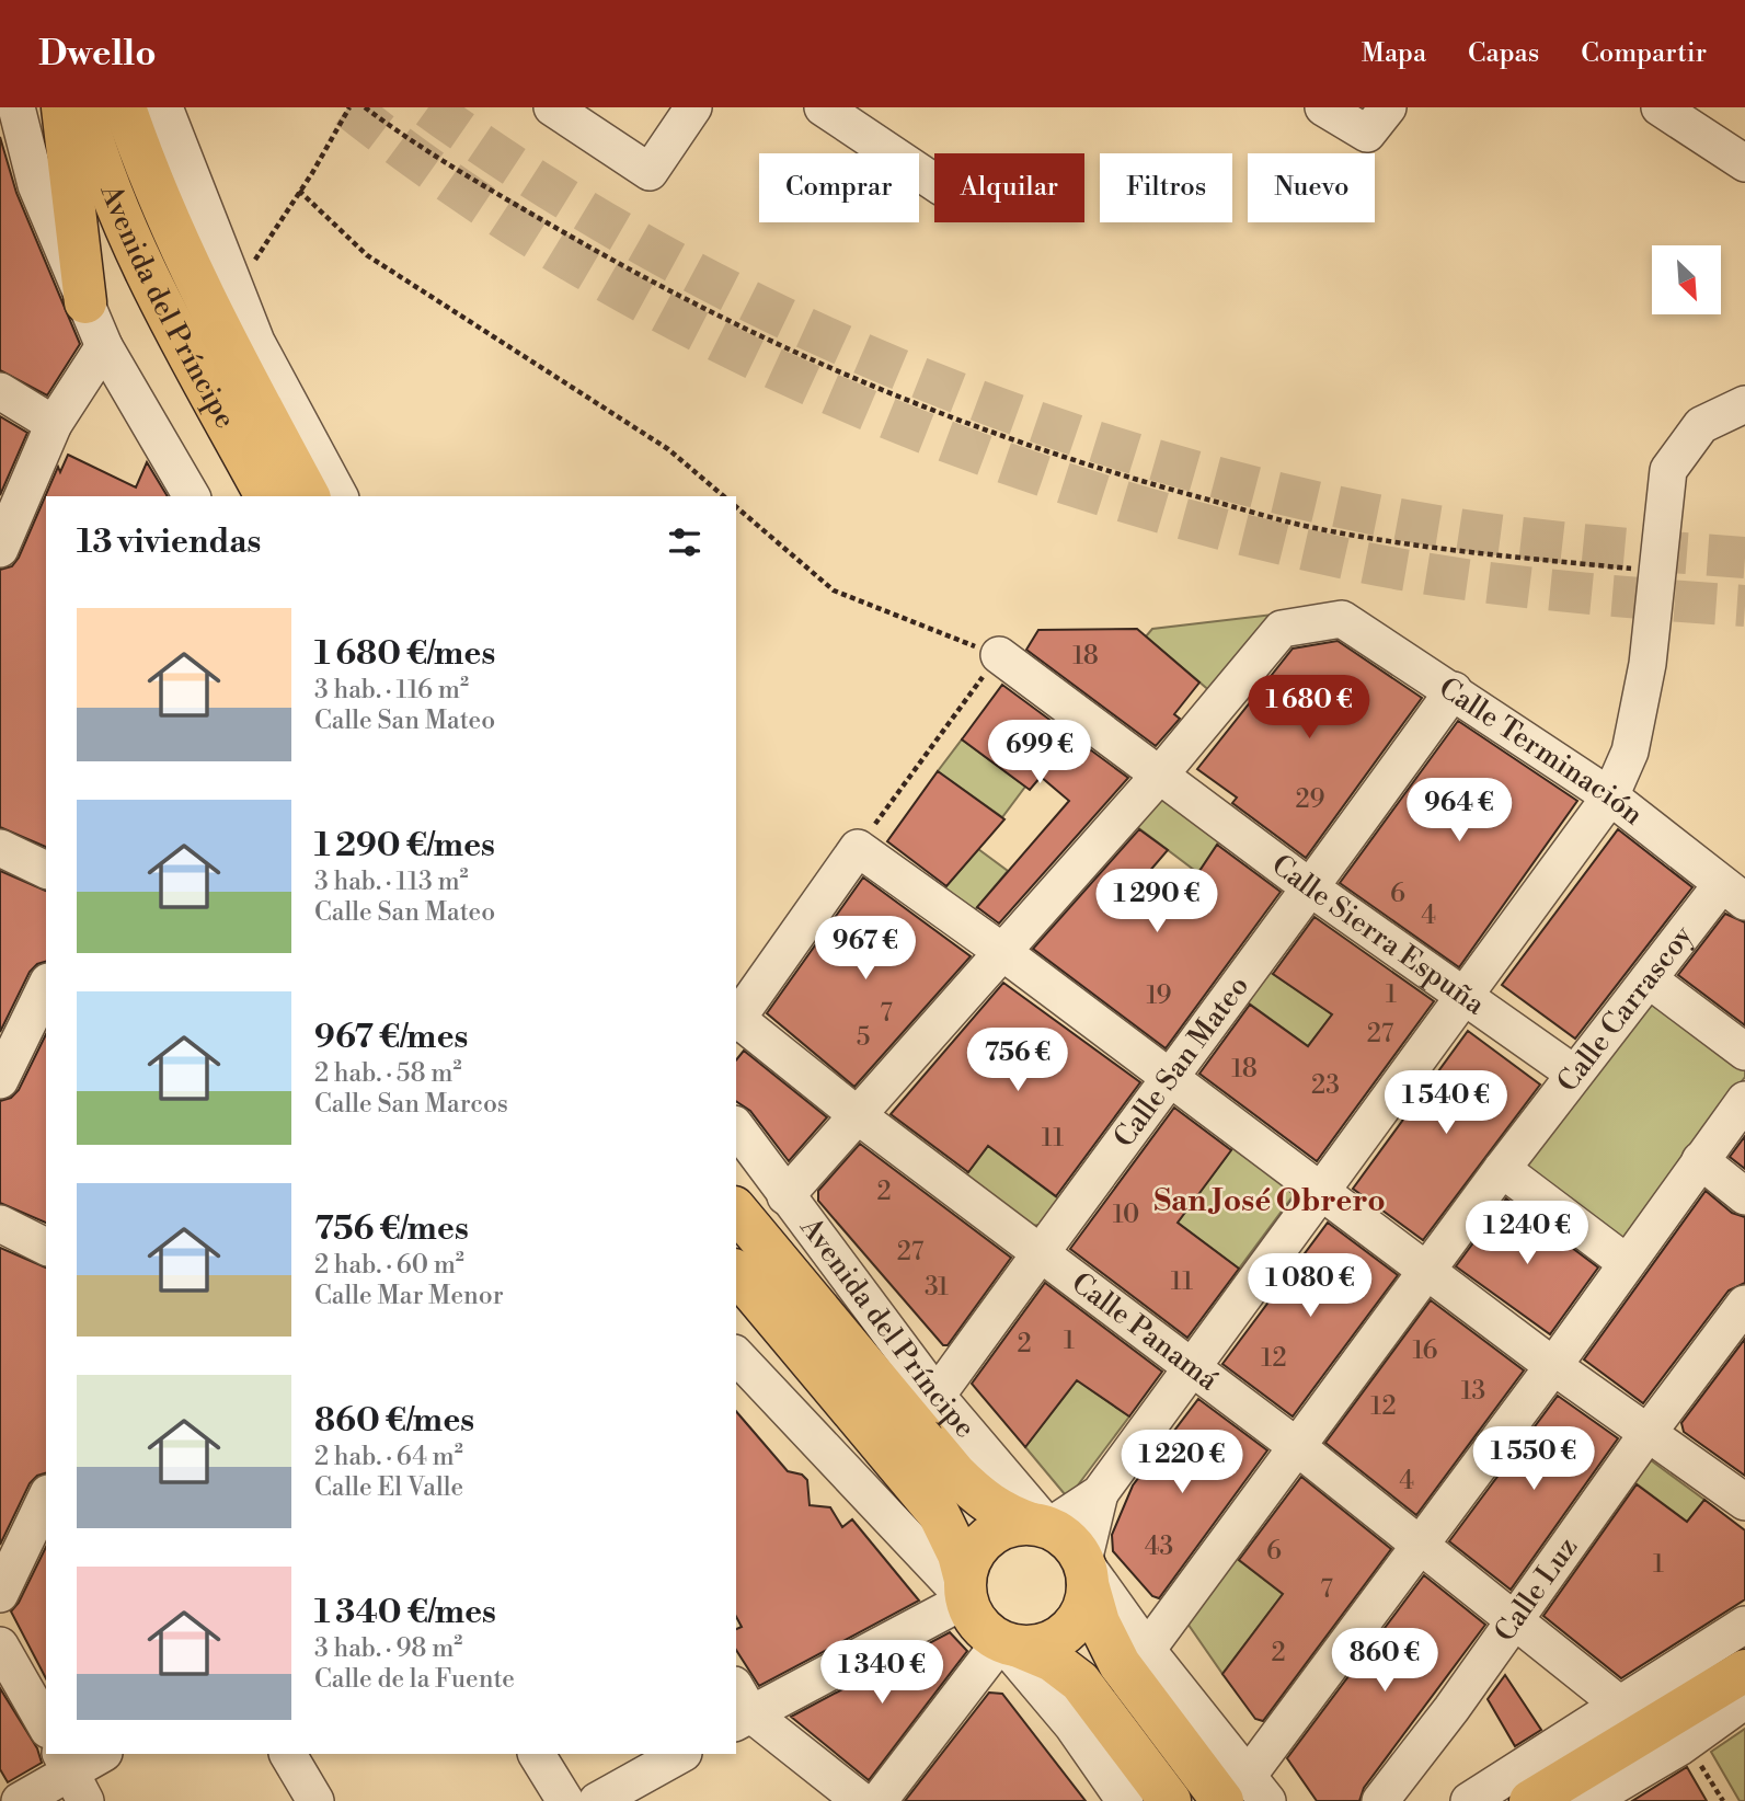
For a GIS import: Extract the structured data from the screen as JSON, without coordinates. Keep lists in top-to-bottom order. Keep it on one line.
{"streets":{"main road":["Avenida del Príncipe"],"street":["Calle Terminación","Calle Sierra Espuña","Calle Carrascoy","Calle San Mateo","Calle Panamá","Calle Luz"]},"crossings":[["Avenida del Príncipe","Calle San Mateo"],["Calle Terminación","Calle Sierra Espuña"],["Calle Terminación","Calle Carrascoy"],["Calle Terminación","Calle San Mateo"],["Calle Sierra Espuña","Calle Carrascoy"],["Calle Sierra Espuña","Calle San Mateo"],["Calle Carrascoy","Calle Panamá"],["Calle San Mateo","Calle Panamá"],["Calle Panamá","Calle Luz"]],"districts":["San José Obrero"],"house_numbers":["18","29","6","4","1","19","7","27","5","18","23","11","2","10","27","11","31","1","2","16","12","13","12","4","43","6","1","7","2"],"north":"bottom right","page":{"header":"Dwello","nav":["Mapa","Capas","Compartir"],"chip":["Comprar","Alquilar","Filtros","Nuevo"],"heading":"13 viviendas","list":[{"name":"1 680 €/mes","note":"3 hab. · 116 m² · Calle San Mateo"},{"name":"1 290 €/mes","note":"3 hab. · 113 m² · Calle San Mateo"},{"name":"967 €/mes","note":"2 hab. · 58 m² · Calle San Marcos"},{"name":"756 €/mes","note":"2 hab. · 60 m² · Calle Mar Menor"},{"name":"860 €/mes","note":"2 hab. · 64 m² · Calle El Valle"},{"name":"1 340 €/mes","note":"3 hab. · 98 m² · Calle de la Fuente"}],"price":["1 680 €","699 €","964 €","1 290 €","967 €","756 €","1 540 €","1 240 €","1 080 €","1 550 €","1 220 €","860 €","1 340 €"]}}
